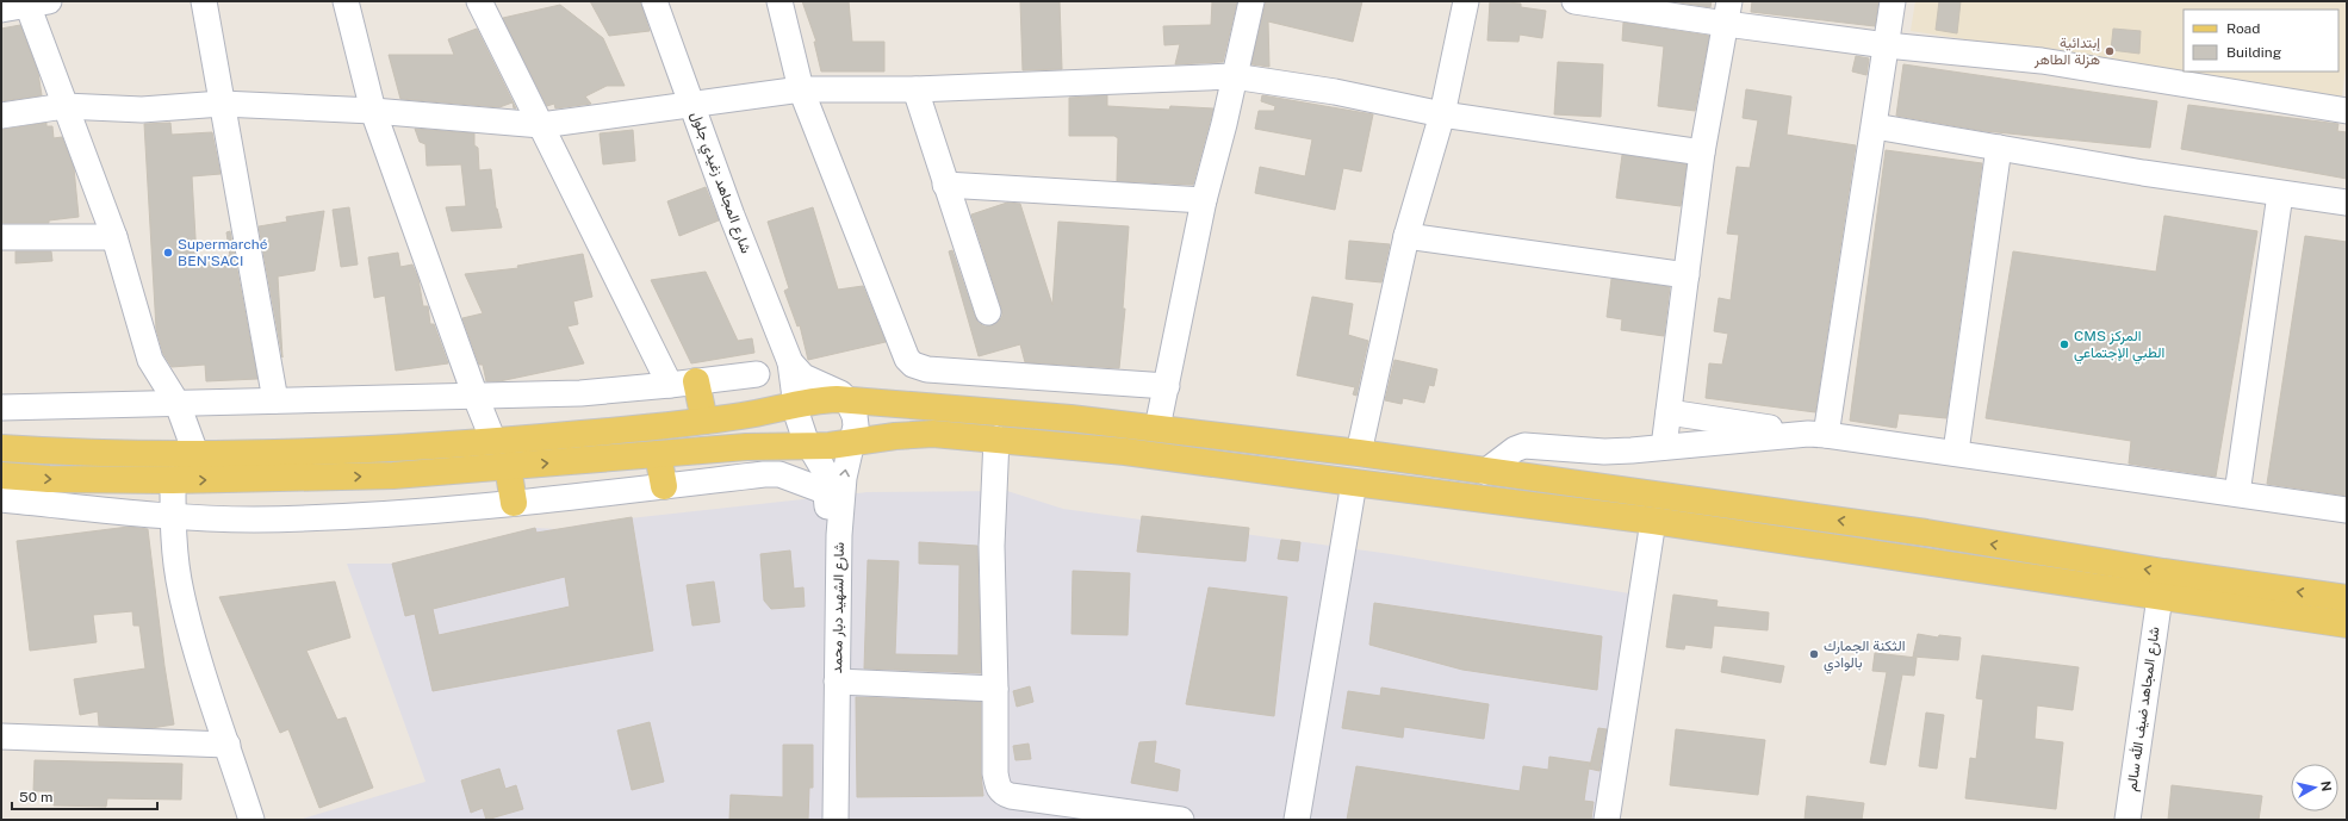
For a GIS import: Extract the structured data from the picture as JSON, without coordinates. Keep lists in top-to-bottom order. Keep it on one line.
{"streets":{"street":["شارع المجاهد زغيدي جلول","شارع الشهيد دبار محمد","شارع المجاهد ضيف الله سالم"]},"crossings":[["شارع المجاهد زغيدي جلول","شارع الشهيد دبار محمد"]],"places":["إبتدائية هزلة الطاهر","Supermarché BEN'SACI","CMS المركز الطبي الإجتماعي","الثكنة الجمارك بالوادي"],"legend":["Road","Building"],"scale_bar":"50 m","north":"right"}
